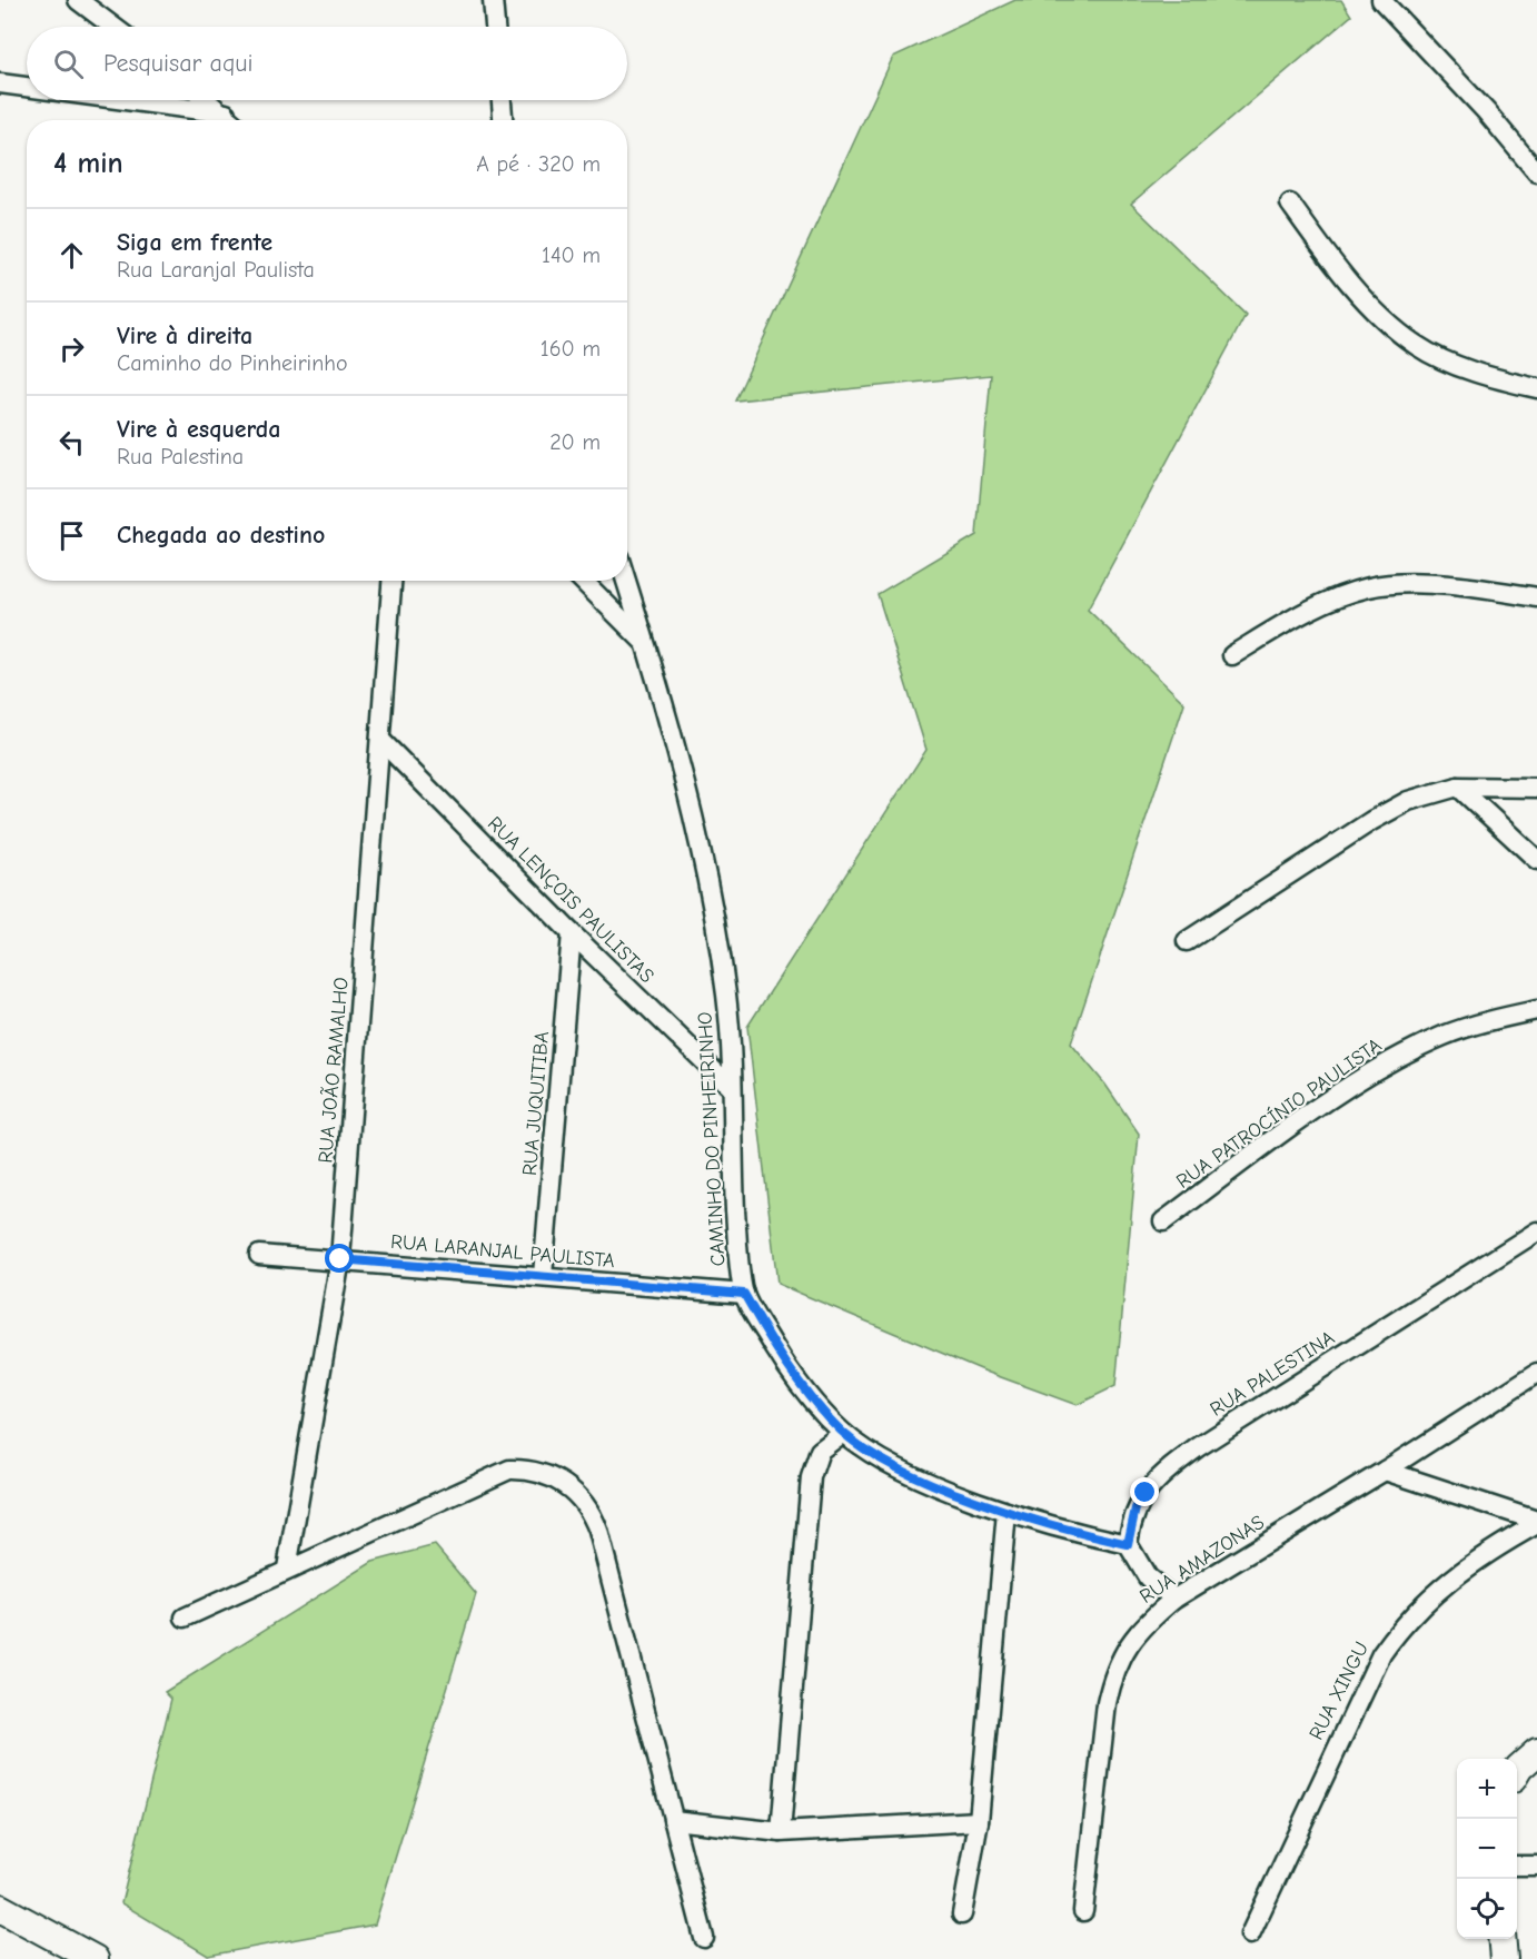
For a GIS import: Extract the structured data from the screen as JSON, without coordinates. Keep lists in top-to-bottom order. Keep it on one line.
{"streets":{"street":["RUA LENÇOIS PAULISTAS","RUA JOÃO RAMALHO","RUA JUQUITIBA","RUA PATROCÍNIO PAULISTA","CAMINHO DO PINHEIRINHO","RUA LARANJAL PAULISTA","RUA PALESTINA","RUA AMAZONAS","RUA XINGU"]},"crossings":[["RUA LENÇOIS PAULISTAS","RUA JOÃO RAMALHO"],["RUA LENÇOIS PAULISTAS","RUA JUQUITIBA"],["RUA LENÇOIS PAULISTAS","CAMINHO DO PINHEIRINHO"],["RUA JOÃO RAMALHO","RUA LARANJAL PAULISTA"],["RUA JUQUITIBA","RUA LARANJAL PAULISTA"],["CAMINHO DO PINHEIRINHO","RUA LARANJAL PAULISTA"],["CAMINHO DO PINHEIRINHO","RUA PALESTINA"]],"page":{"search":"Pesquisar aqui","heading":["4 min","A pé · 320 m"],"list":[["Siga em frente","Rua Laranjal Paulista","140 m"],["Vire à direita","Caminho do Pinheirinho","160 m"],["Vire à esquerda","Rua Palestina","20 m"],"Chegada ao destino"],"map_buttons":["+","−"]}}
